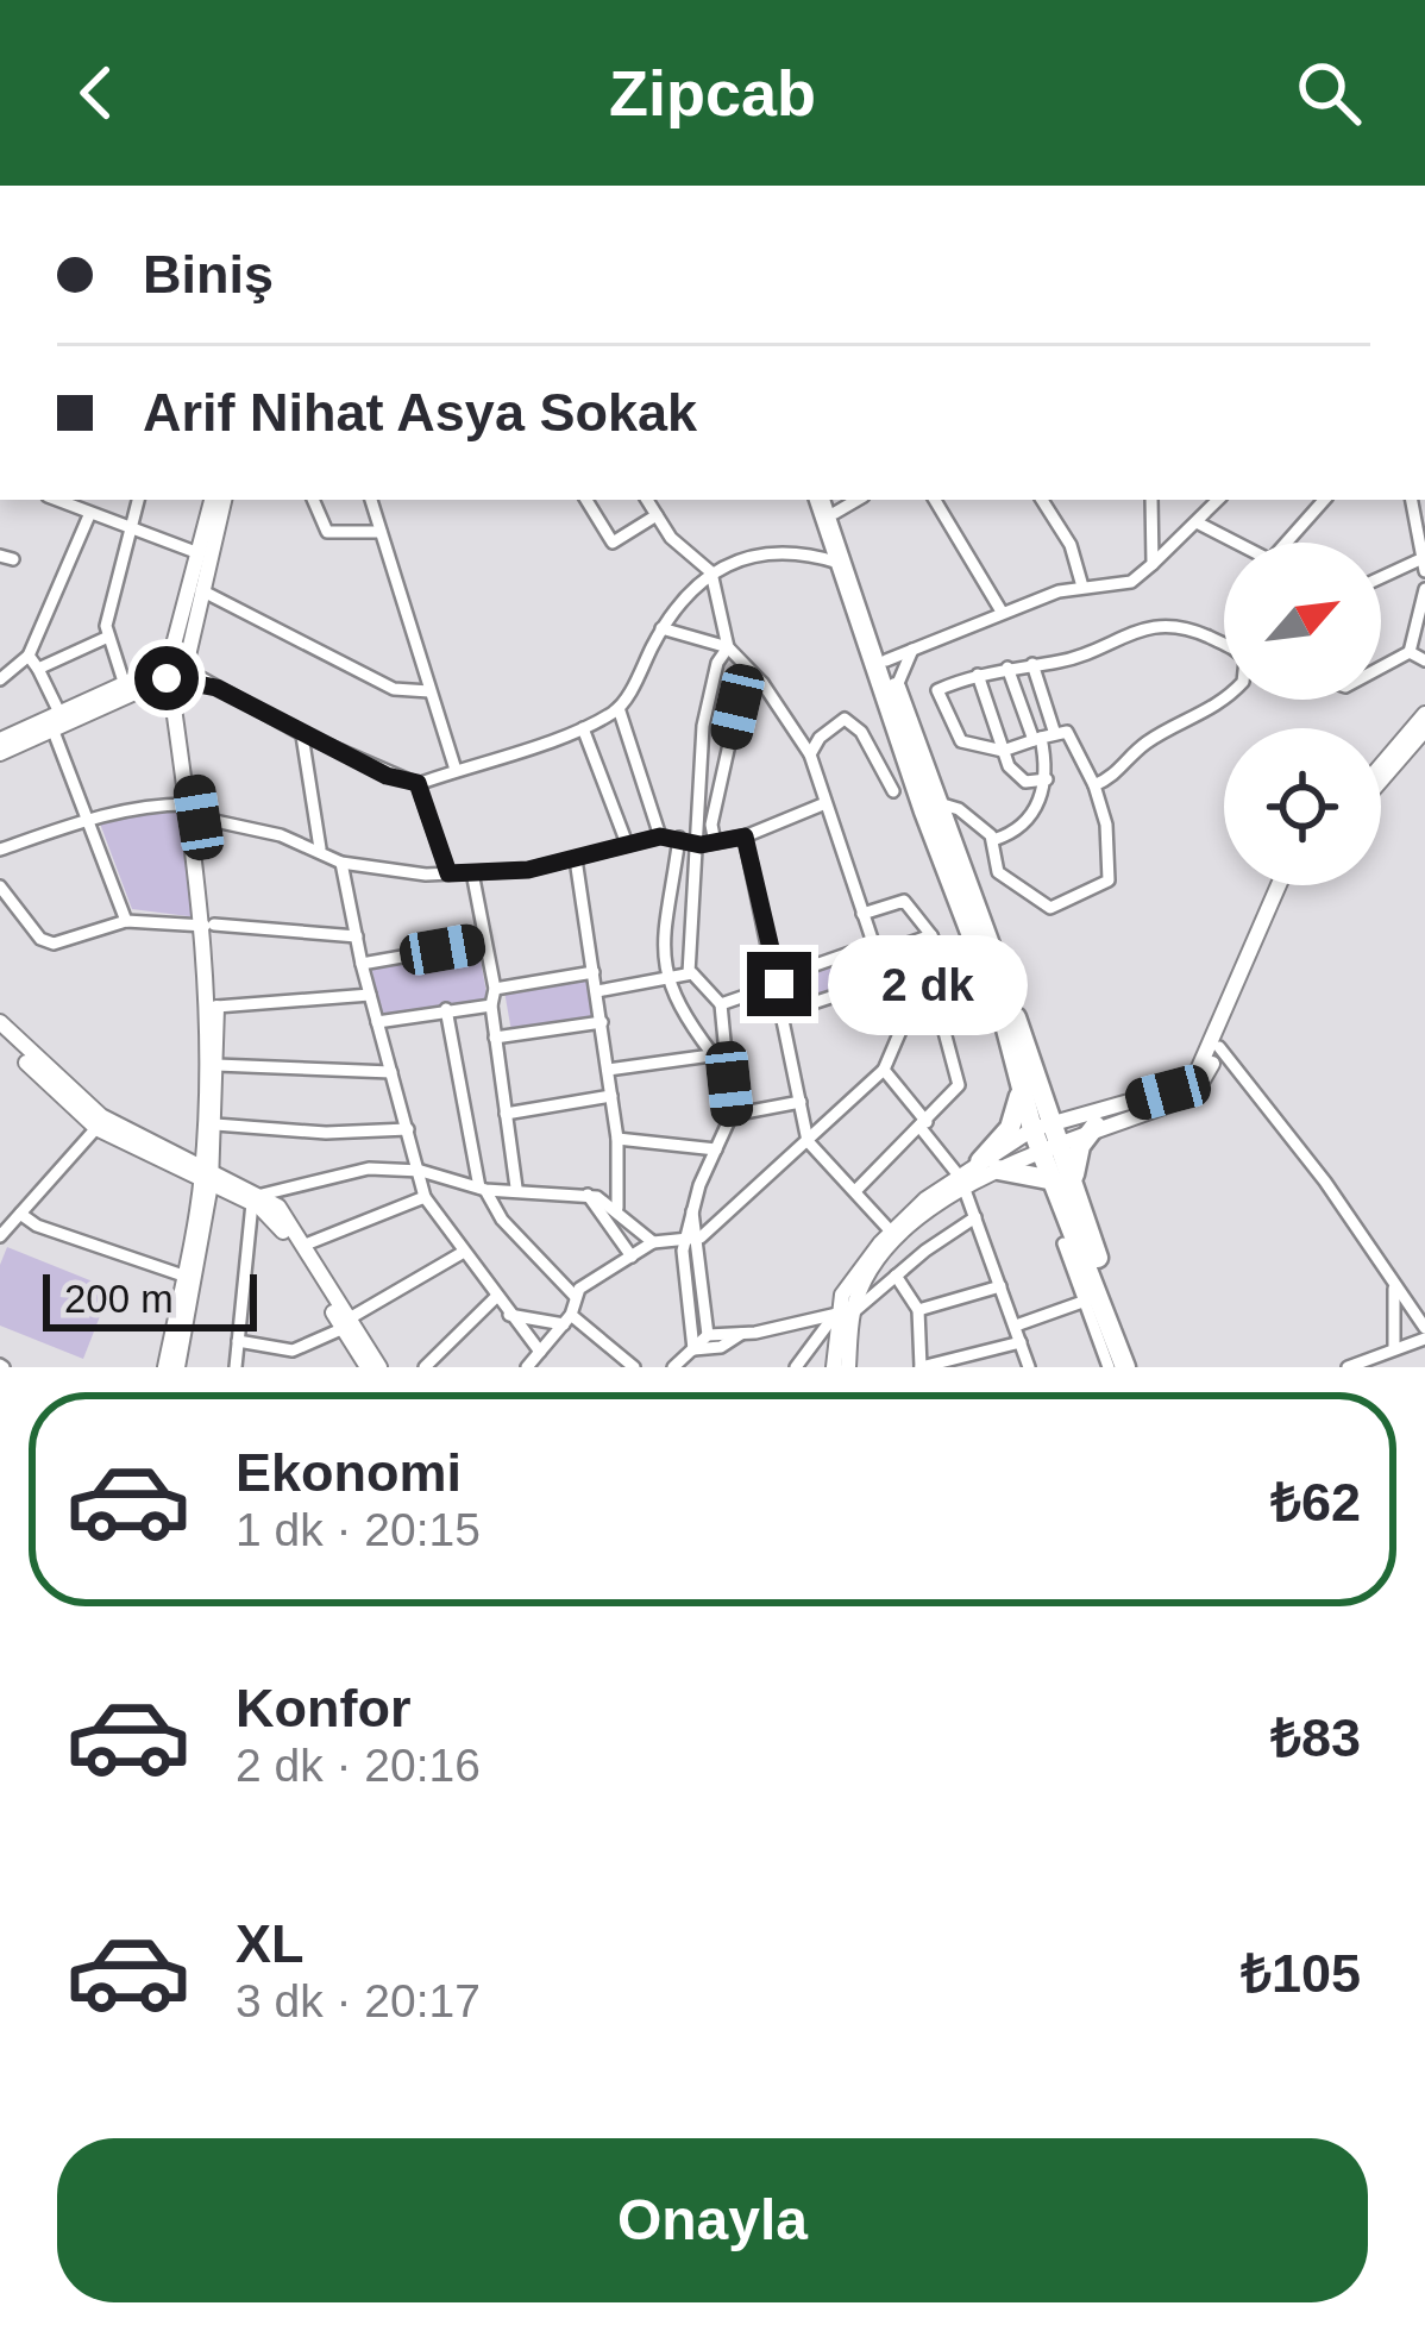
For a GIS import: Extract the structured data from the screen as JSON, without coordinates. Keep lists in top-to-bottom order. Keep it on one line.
{"scale_bar":"200 m","north":"top right","page":{"header":"Zipcab","banner":["Biniş","Arif Nihat Asya Sokak"],"bubble":"2 dk","scale":"200 m","list":[{"name":"Ekonomi","note":"1 dk · 20:15","value":"₺62"},{"name":"Konfor","note":"2 dk · 20:16","value":"₺83"},{"name":"XL","note":"3 dk · 20:17","value":"₺105"}],"buttons":"Onayla"}}
